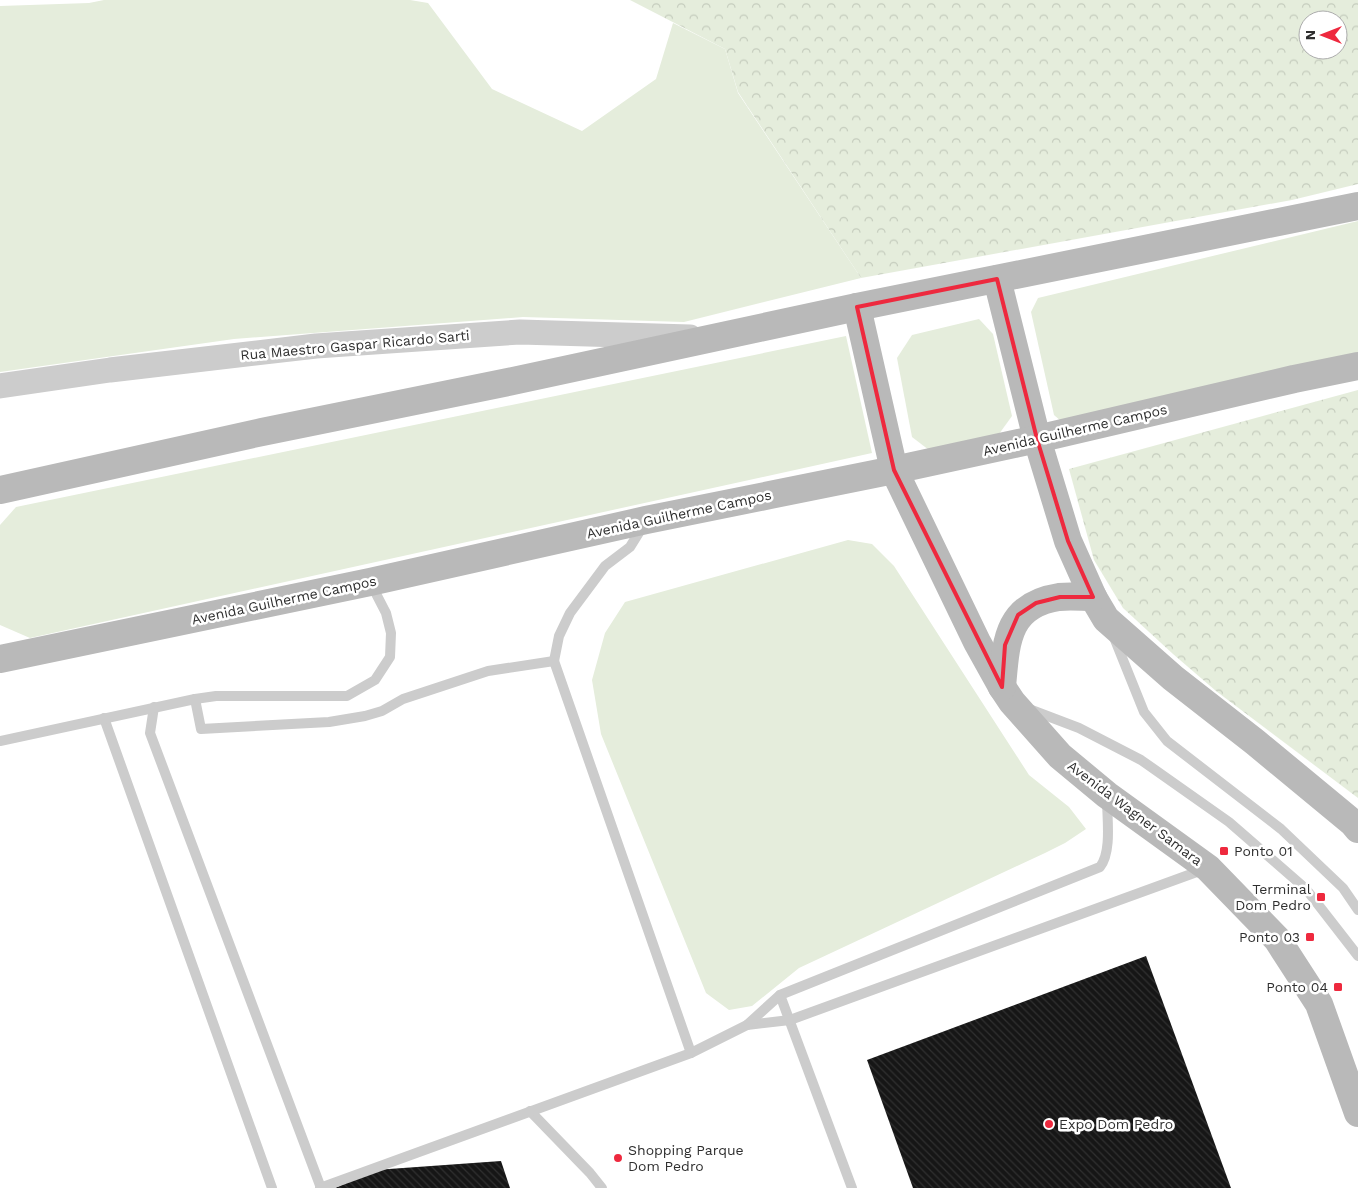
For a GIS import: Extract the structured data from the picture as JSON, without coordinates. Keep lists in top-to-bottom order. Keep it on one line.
{"streets":{"main road":["Avenida Guilherme Campos","Avenida Wagner Samara"],"street":["Rua Maestro Gaspar Ricardo Sarti"]},"crossings":[["Avenida Guilherme Campos","Avenida Wagner Samara"]],"places":{"transit":["Ponto 01","Terminal Dom Pedro","Ponto 03","Ponto 04"],"other":["Expo Dom Pedro","Shopping Parque Dom Pedro"]},"north":"left"}
